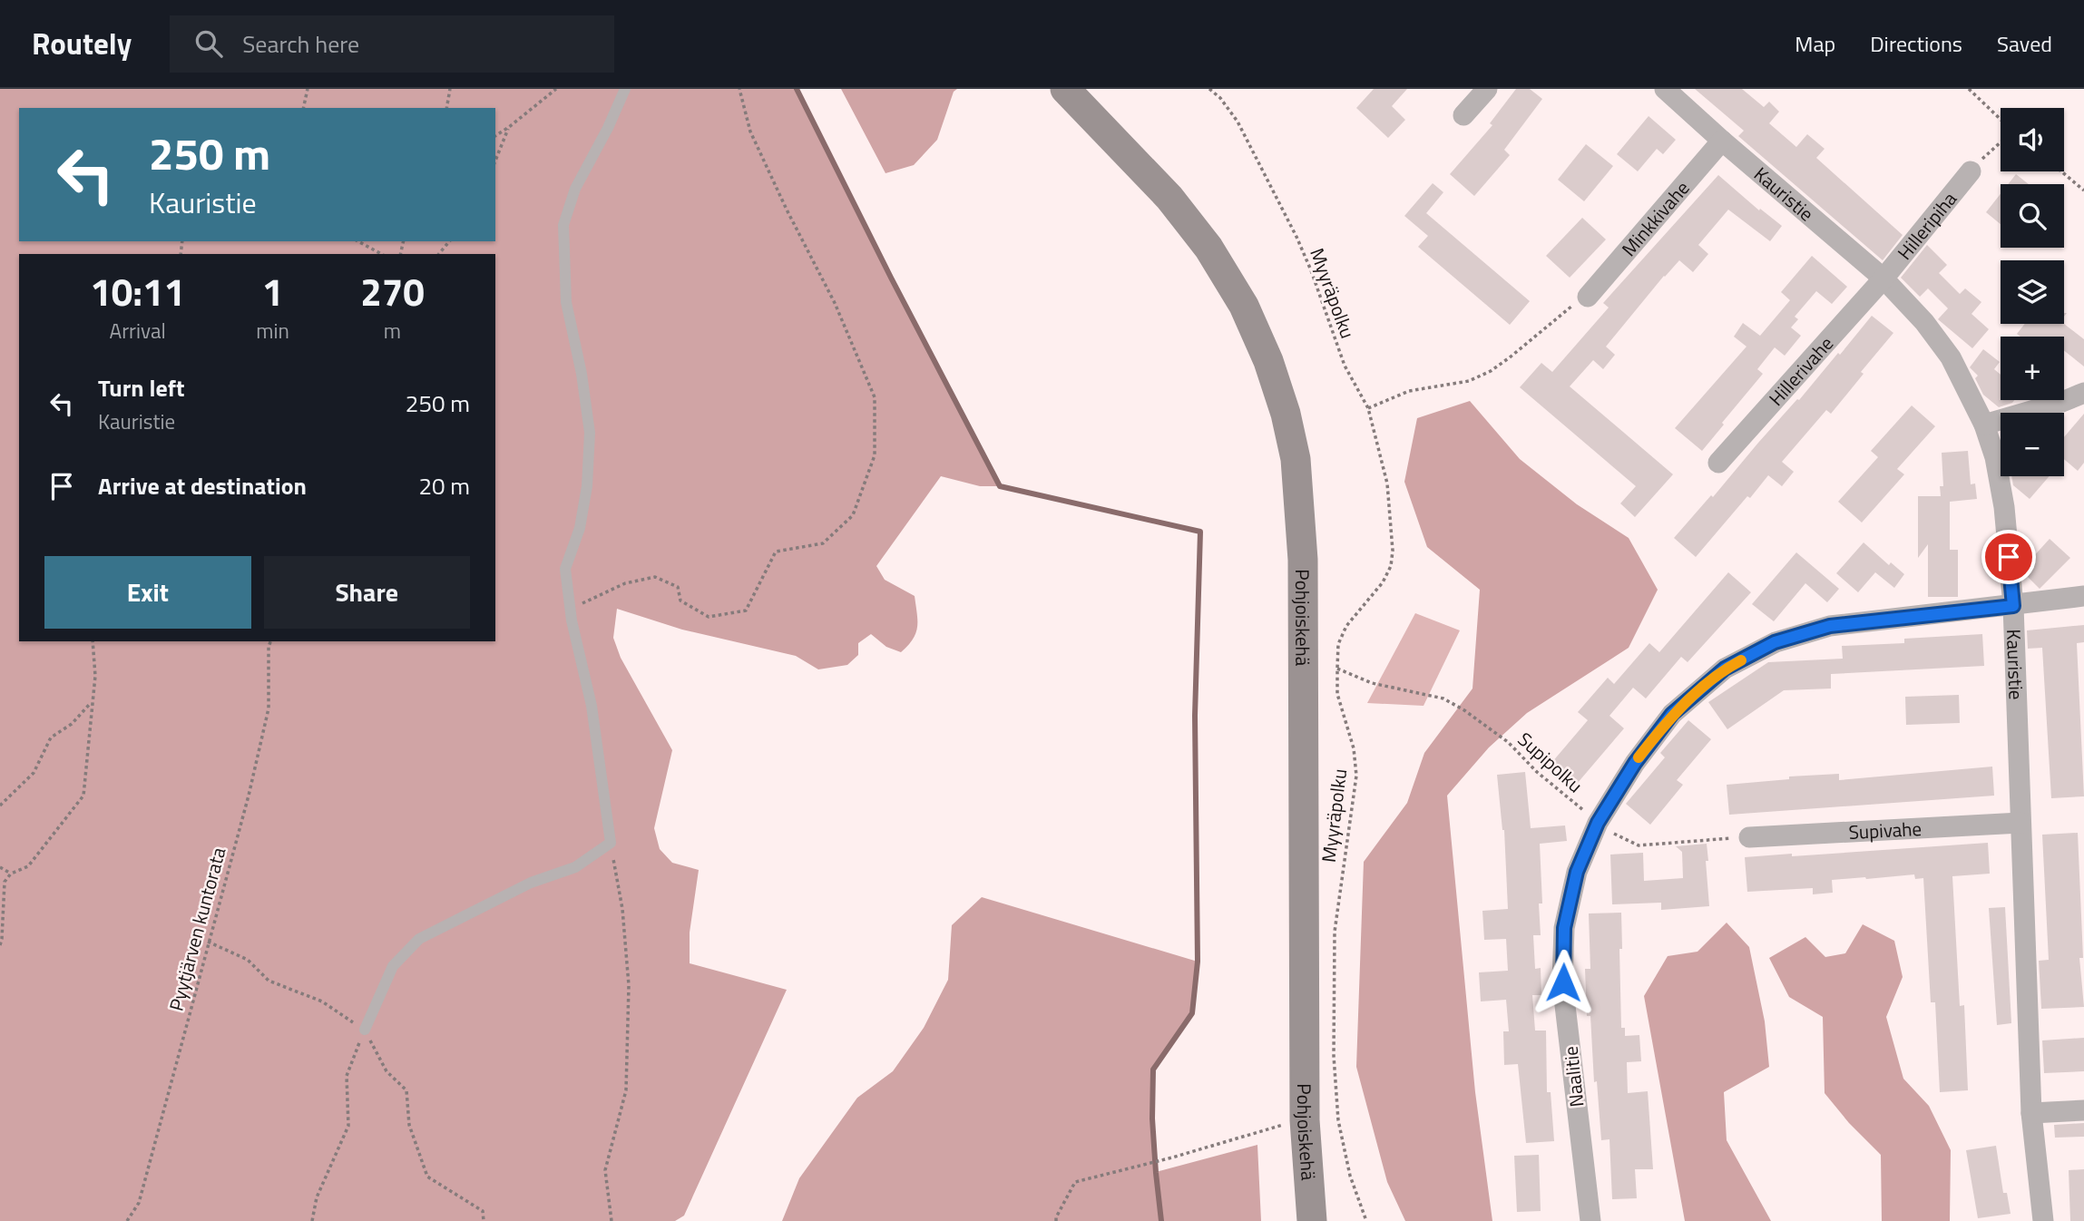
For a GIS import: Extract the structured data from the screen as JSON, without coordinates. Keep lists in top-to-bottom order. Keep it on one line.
{"streets":{"main road":["Pohjoiskehä"],"street":["Kauristie","Minkkivahe","Hilleripiha","Hillerivahe","Supivahe","Naalitie"],"path":["Myyräpolku","Supipolku","Pyytjärven kuntorata"]},"crossings":[["Kauristie","Minkkivahe"],["Kauristie","Hilleripiha"],["Kauristie","Hillerivahe"],["Kauristie","Supivahe"],["Kauristie","Naalitie"],["Hilleripiha","Hillerivahe"],["Myyräpolku","Supipolku"],["Supipolku","Supivahe"],["Supipolku","Naalitie"]],"page":{"header":"Routely","search":"Search here","nav":["Map","Directions","Saved"],"map_buttons":["+","−"],"turn":["250 m","Kauristie"],"eta":["10:11","Arrival","1","min","270","m"],"list":[{"name":"Turn left","note":"Kauristie","value":"250 m"},{"name":"Arrive at destination","value":"20 m"}],"buttons":["Exit","Share"]}}
